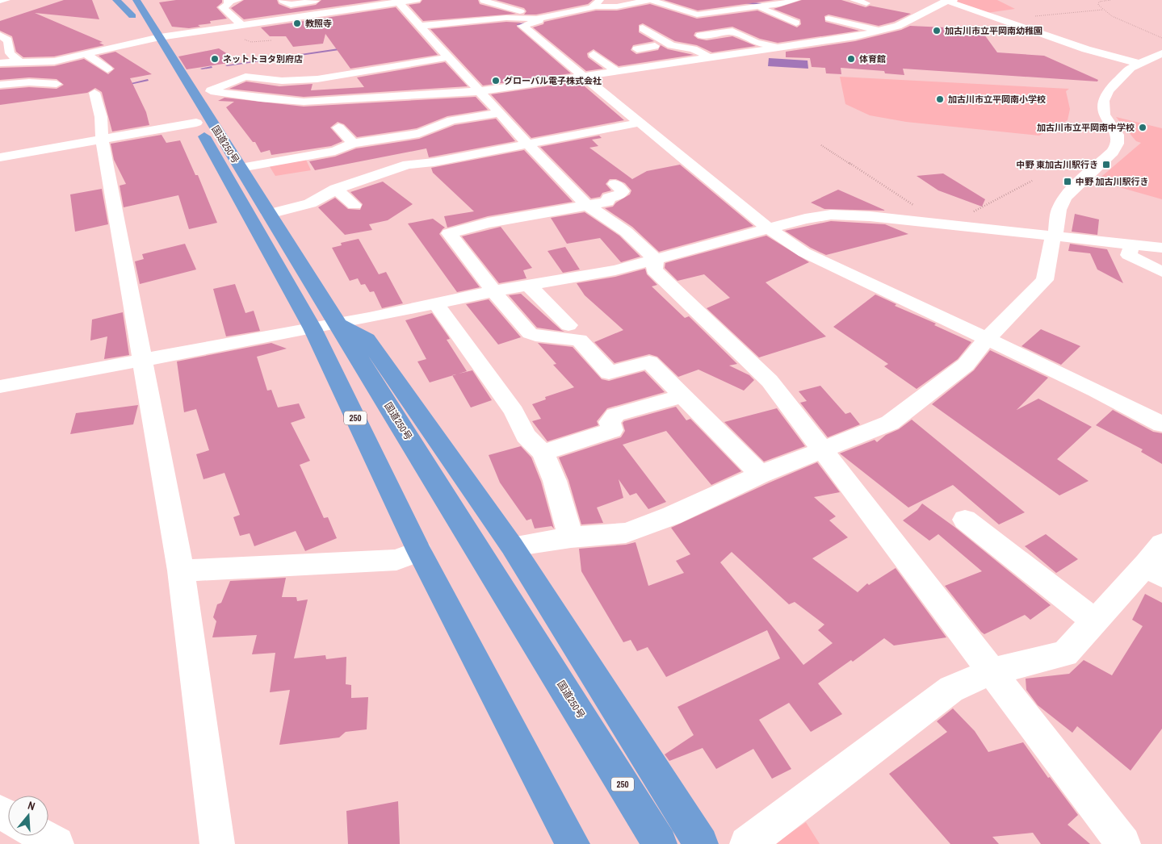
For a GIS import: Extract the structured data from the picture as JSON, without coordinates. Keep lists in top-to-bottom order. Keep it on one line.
{"streets":{"highway":["国道250号","250"]},"crossings":[["国道250号","250"]],"places":{"other":["教照寺","加古川市立平岡南幼稚園","ネットトヨタ別府店","体育館","グローバル電子株式会社","加古川市立平岡南小学校","加古川市立平岡南中学校"],"transit":["中野 東加古川駅行き","中野 加古川駅行き"]},"north":"top"}
